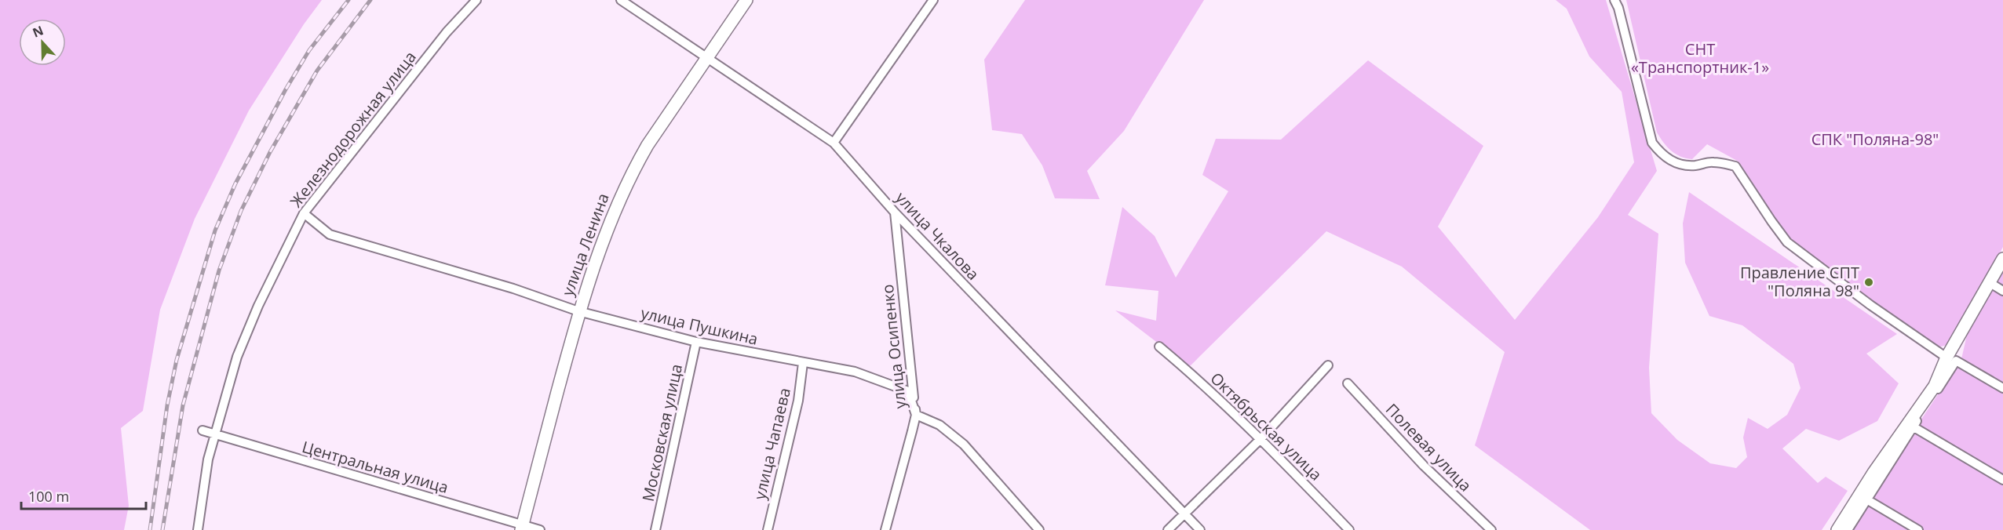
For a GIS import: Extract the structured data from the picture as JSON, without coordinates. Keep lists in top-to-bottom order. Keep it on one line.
{"streets":{"street":["Железнодорожная улица","улица Чкалова","улица Ленина","улица Пушкина","улица Осипенко","Октябрьская улица","Московская улица","улица Чапаева","Полевая улица","Центральная улица"]},"crossings":[["Железнодорожная улица","улица Пушкина"],["Железнодорожная улица","Центральная улица"],["улица Чкалова","улица Ленина"],["улица Чкалова","улица Осипенко"],["улица Ленина","улица Пушкина"],["улица Ленина","Центральная улица"],["улица Пушкина","улица Осипенко"],["улица Пушкина","Московская улица"],["улица Пушкина","улица Чапаева"]],"parks":["СНТ «Транспортник-1»","СПК \"Поляна-98\""],"places":["Правление СПТ \"Поляна 98\""],"scale_bar":"100 m","north":"top"}
